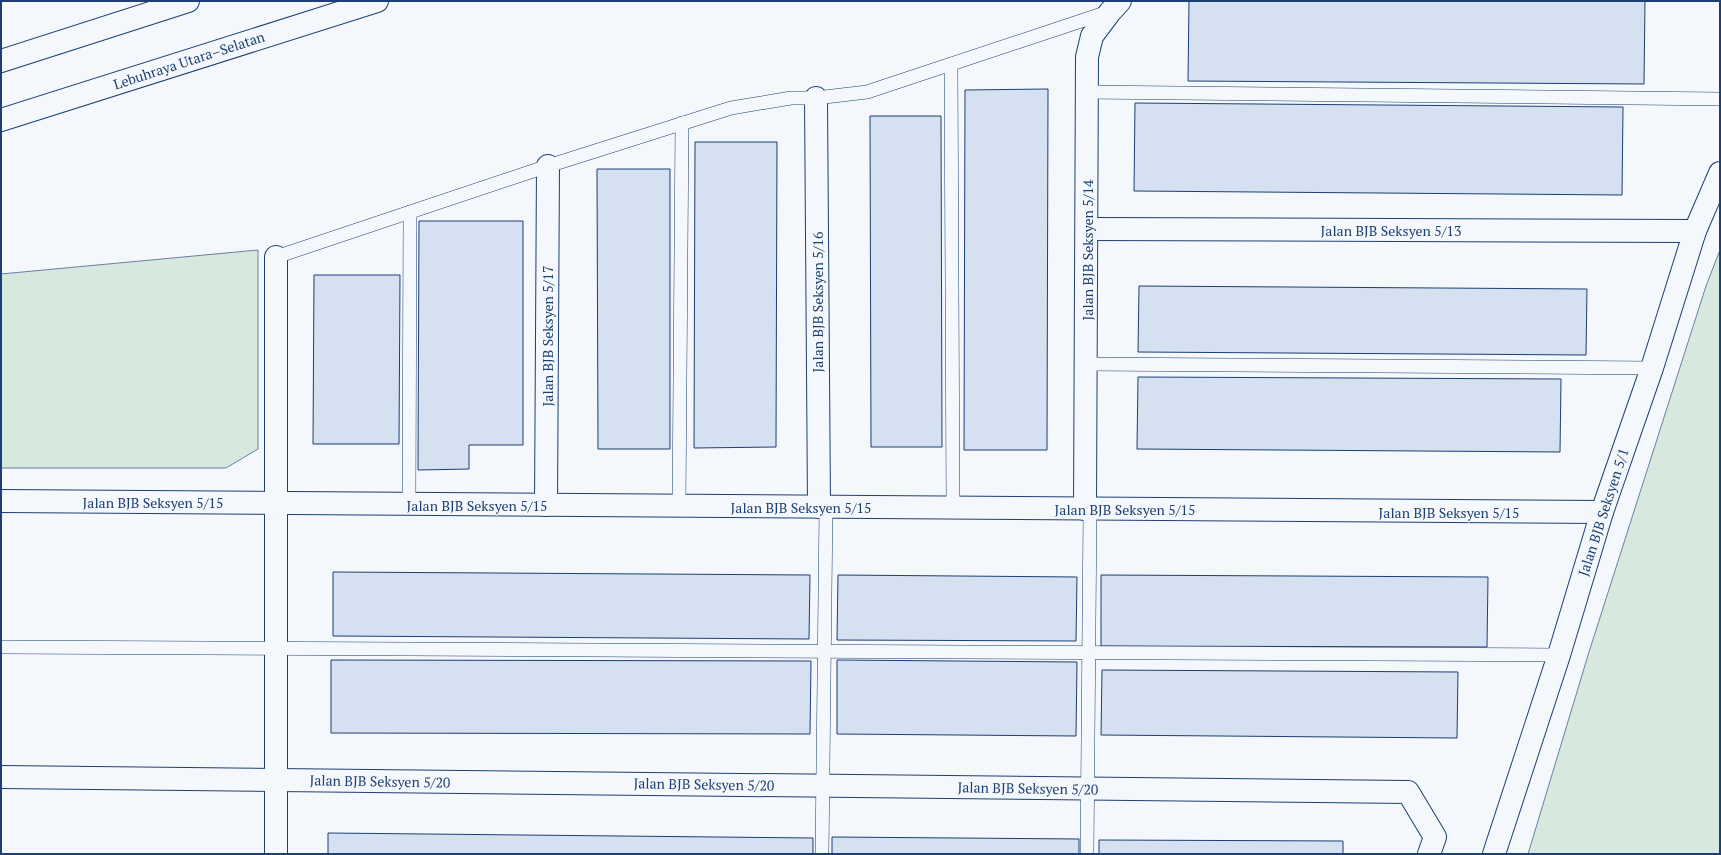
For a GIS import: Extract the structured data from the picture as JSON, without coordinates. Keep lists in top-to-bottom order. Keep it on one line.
{"streets":{"main road":["Lebuhraya Utara–Selatan","Jalan BJB Seksyen 5/13","Jalan BJB Seksyen 5/14","Jalan BJB Seksyen 5/16","Jalan BJB Seksyen 5/17","Jalan BJB Seksyen 5/15","Jalan BJB Seksyen 5/1","Jalan BJB Seksyen 5/20"]},"crossings":[["Jalan BJB Seksyen 5/13","Jalan BJB Seksyen 5/14"],["Jalan BJB Seksyen 5/13","Jalan BJB Seksyen 5/1"],["Jalan BJB Seksyen 5/14","Jalan BJB Seksyen 5/15"],["Jalan BJB Seksyen 5/16","Jalan BJB Seksyen 5/15"],["Jalan BJB Seksyen 5/17","Jalan BJB Seksyen 5/15"],["Jalan BJB Seksyen 5/15","Jalan BJB Seksyen 5/1"]]}
